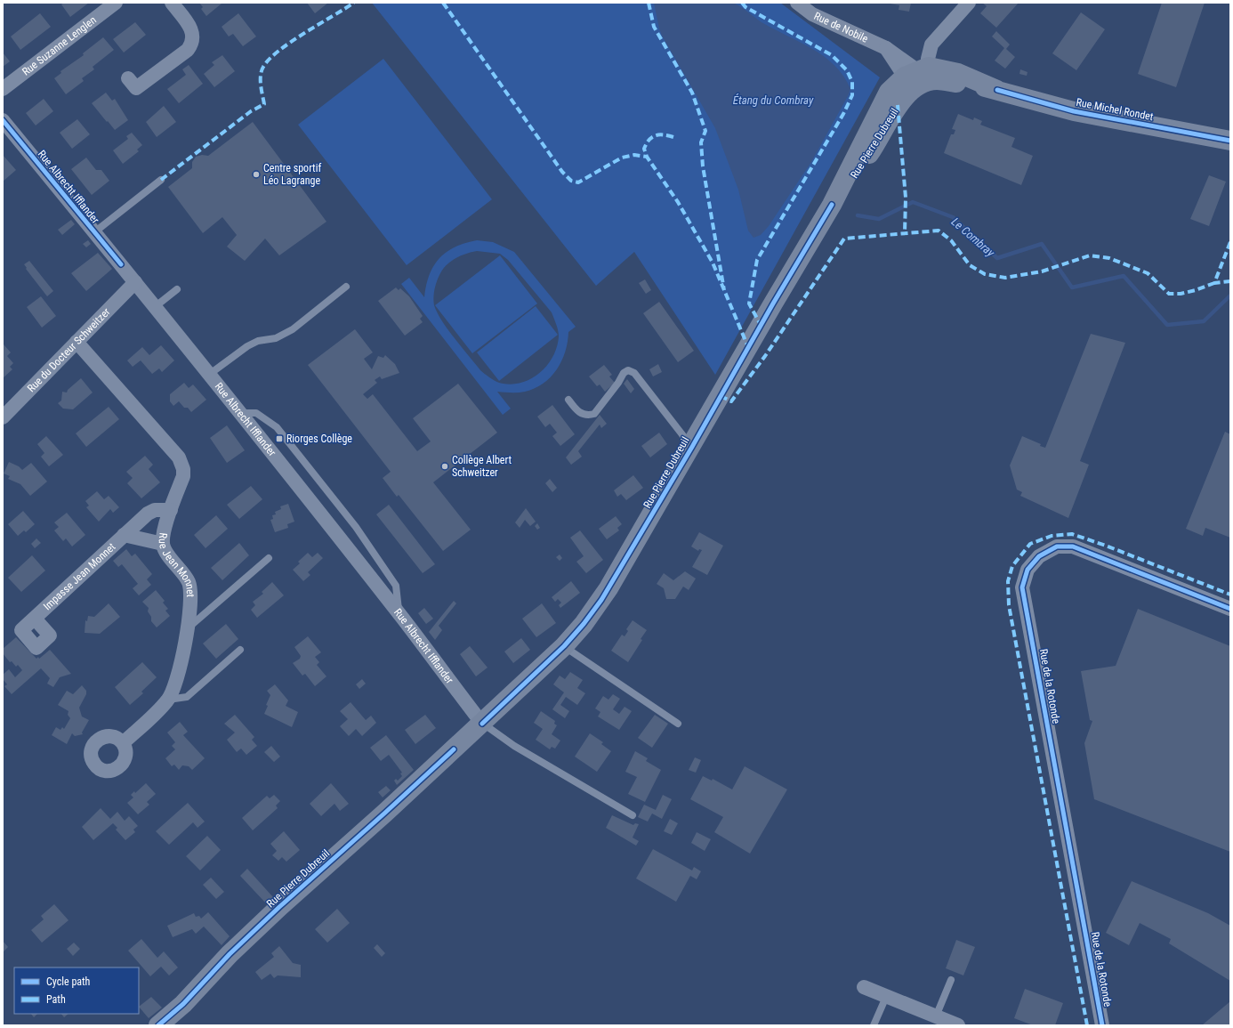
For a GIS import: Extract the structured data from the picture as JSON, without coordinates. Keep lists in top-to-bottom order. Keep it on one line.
{"streets":{"street":["Rue de Nobile","Rue Suzanne Lenglen","Rue Michel Rondet","Rue Pierre Dubreuil","Rue Albrecht Ifflander","Rue du Docteur Schweitzer","Rue Jean Monnet","Impasse Jean Monnet","Rue de la Rotonde"]},"crossings":[["Rue de Nobile","Rue Michel Rondet"],["Rue de Nobile","Rue Pierre Dubreuil"],["Rue Michel Rondet","Rue Pierre Dubreuil"],["Rue Pierre Dubreuil","Rue Albrecht Ifflander"],["Rue Albrecht Ifflander","Rue du Docteur Schweitzer"],["Rue du Docteur Schweitzer","Rue Jean Monnet"],["Rue Jean Monnet","Impasse Jean Monnet"]],"water":["Étang du Combray","Le Combray"],"places":{"other":["Centre sportif Léo Lagrange","Collège Albert Schweitzer"],"transit":["Riorges Collège"]},"legend":["Cycle path","Path"]}
